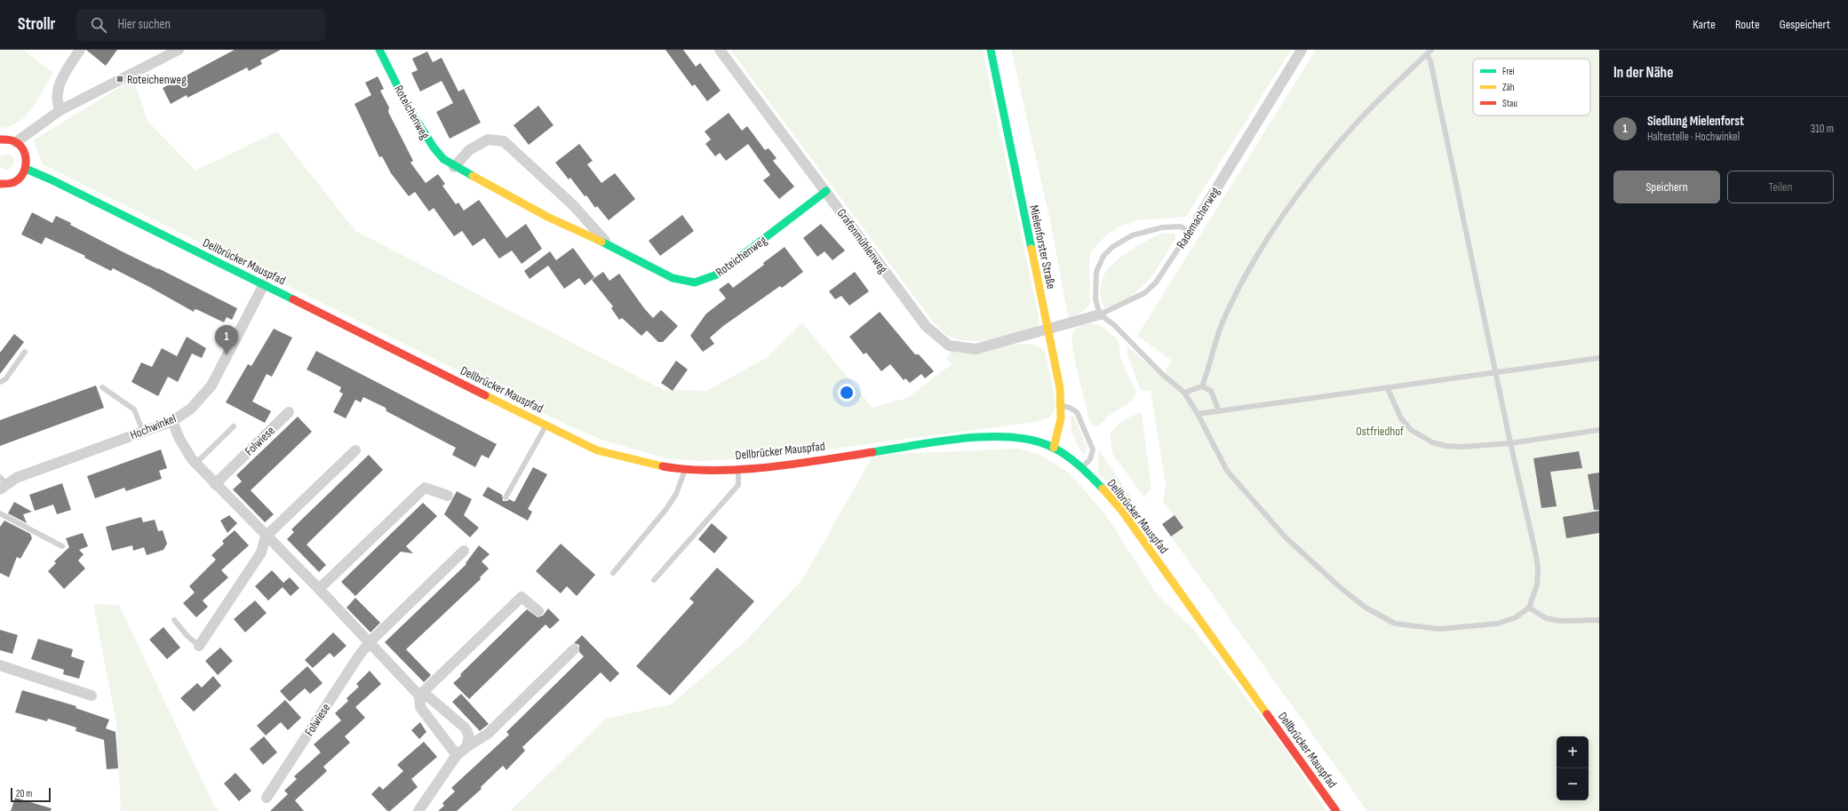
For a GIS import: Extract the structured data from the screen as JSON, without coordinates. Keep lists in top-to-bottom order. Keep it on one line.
{"streets":{"main road":["Roteichenweg","Mielenforster Straße","Dellbrücker Mauspfad"],"street":["Rademacherweg","Grafenmühlenweg","Hochwinkel","Folwiese"]},"crossings":[["Roteichenweg","Grafenmühlenweg"],["Rademacherweg","Grafenmühlenweg"],["Rademacherweg","Mielenforster Straße"],["Grafenmühlenweg","Mielenforster Straße"],["Mielenforster Straße","Dellbrücker Mauspfad"],["Dellbrücker Mauspfad","Hochwinkel"]],"parks":["Ostfriedhof"],"places":{"transit":["Roteichenweg"]},"legend":["Frei","Zäh","Stau"],"scale_bar":"20 m","page":{"header":"Strollr","search":"Hier suchen","nav":["Karte","Route","Gespeichert"],"heading":"In der Nähe","list":[{"mark":"1","name":"Siedlung Mielenforst","note":"Haltestelle · Hochwinkel","value":"310 m"}],"buttons":["Speichern","Teilen"],"pins":"1","map_buttons":["+","−"],"scale":"20 m"}}
